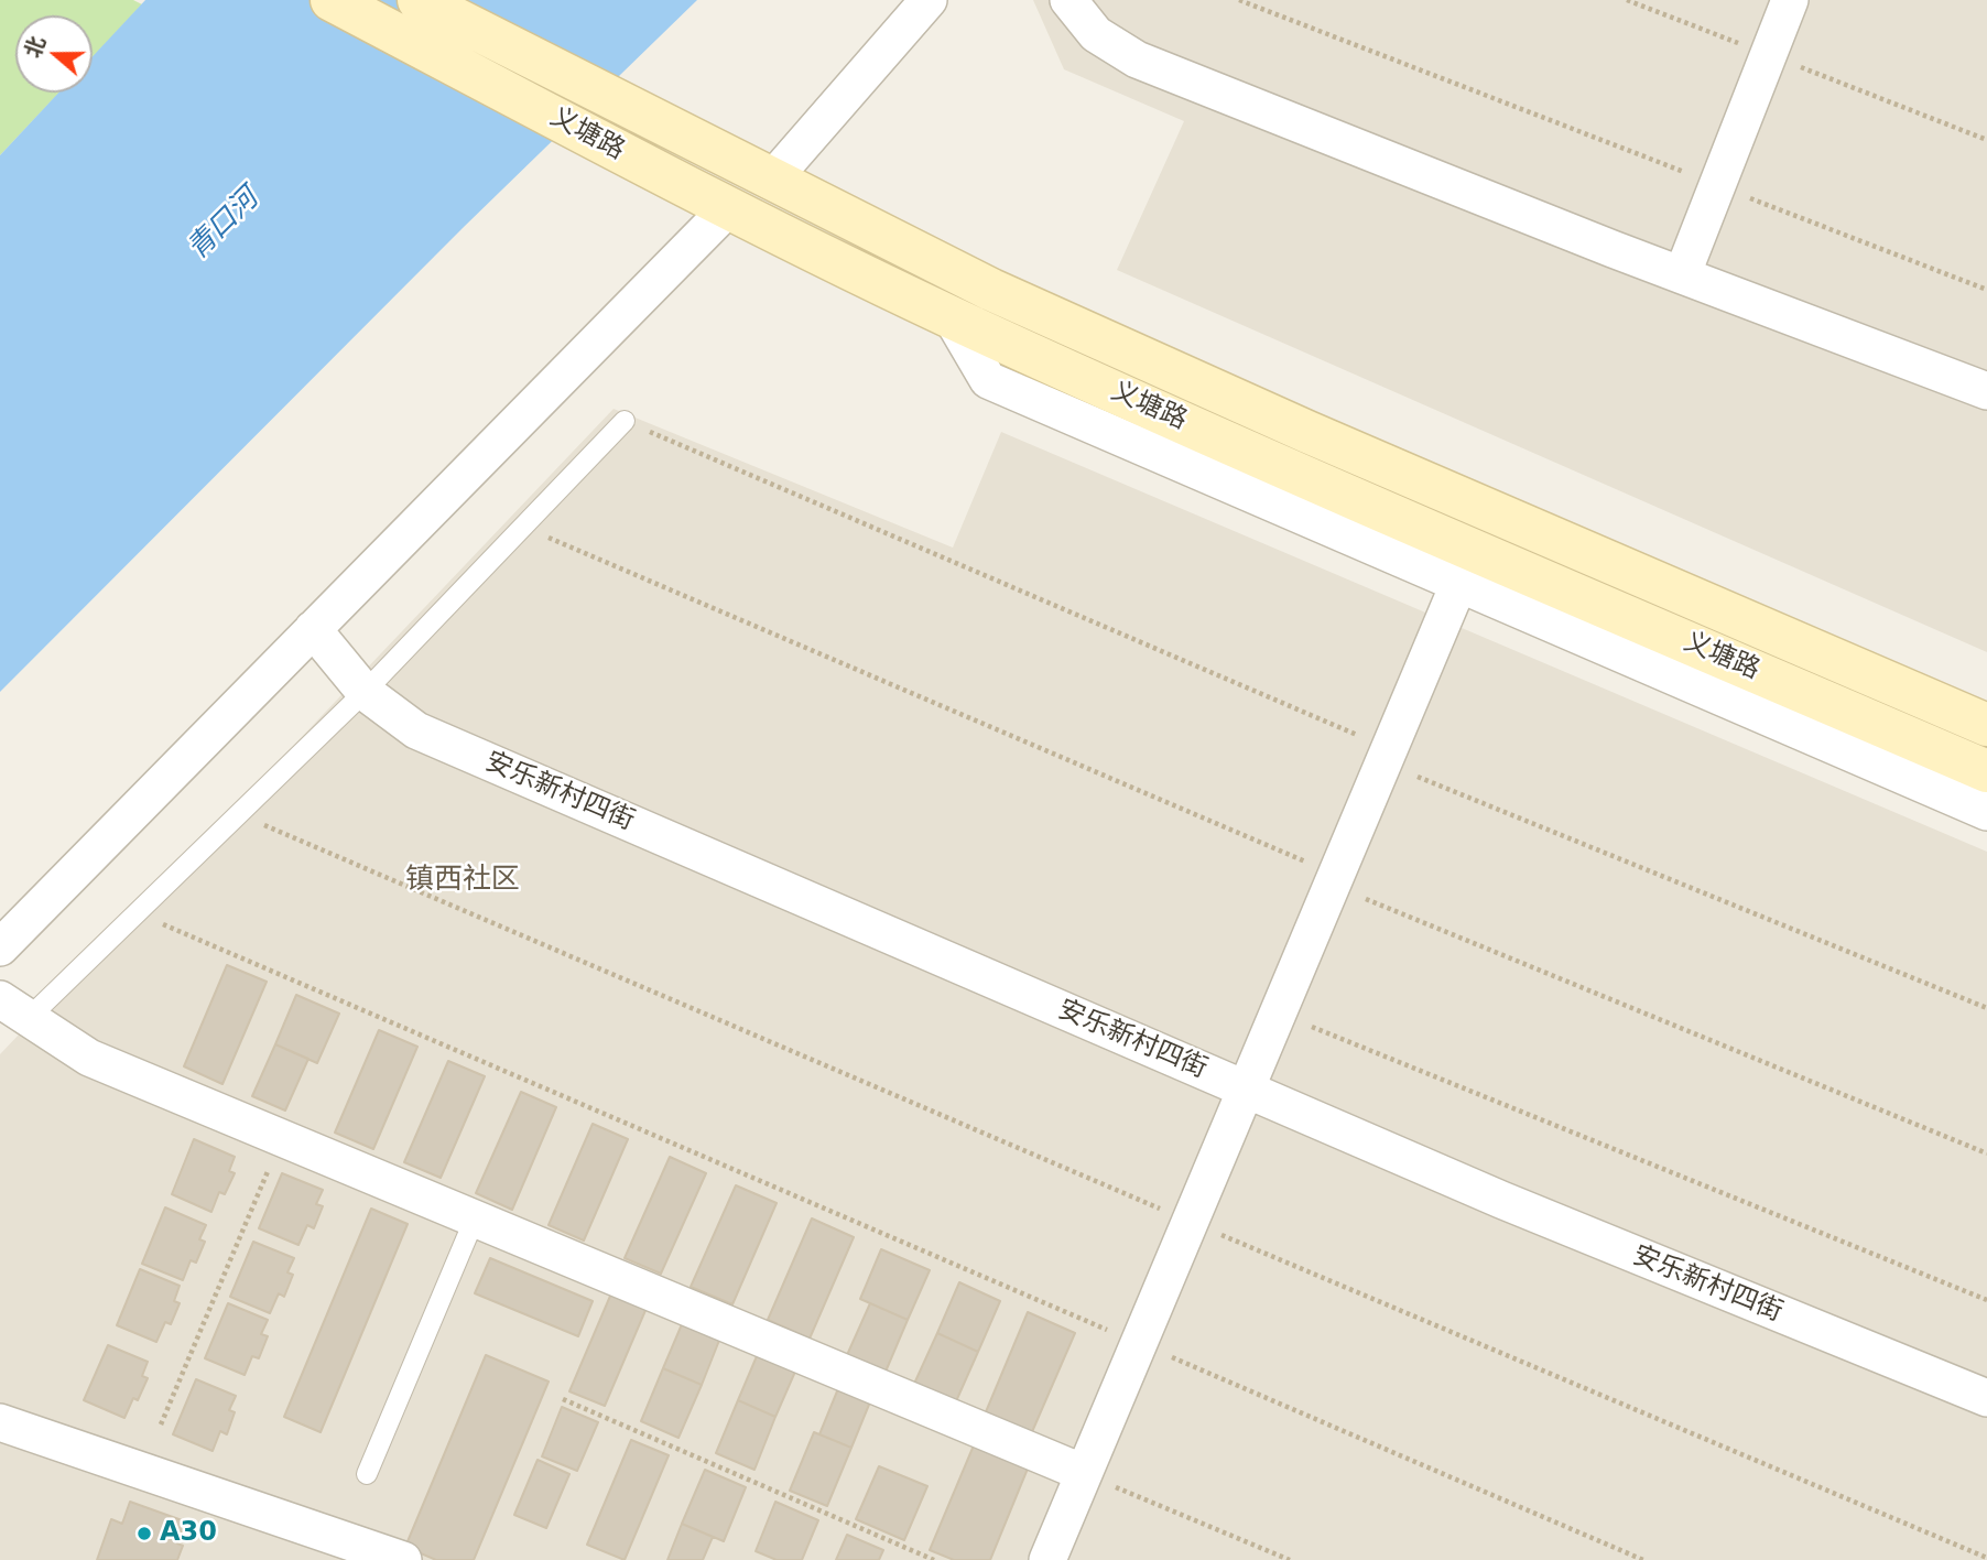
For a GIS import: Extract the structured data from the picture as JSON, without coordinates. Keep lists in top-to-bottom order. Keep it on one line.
{"streets":{"main road":["义塘路"],"street":["安乐新村四街"]},"districts":["镇西社区"],"water":["青口河"],"places":["A30"],"north":"left"}
